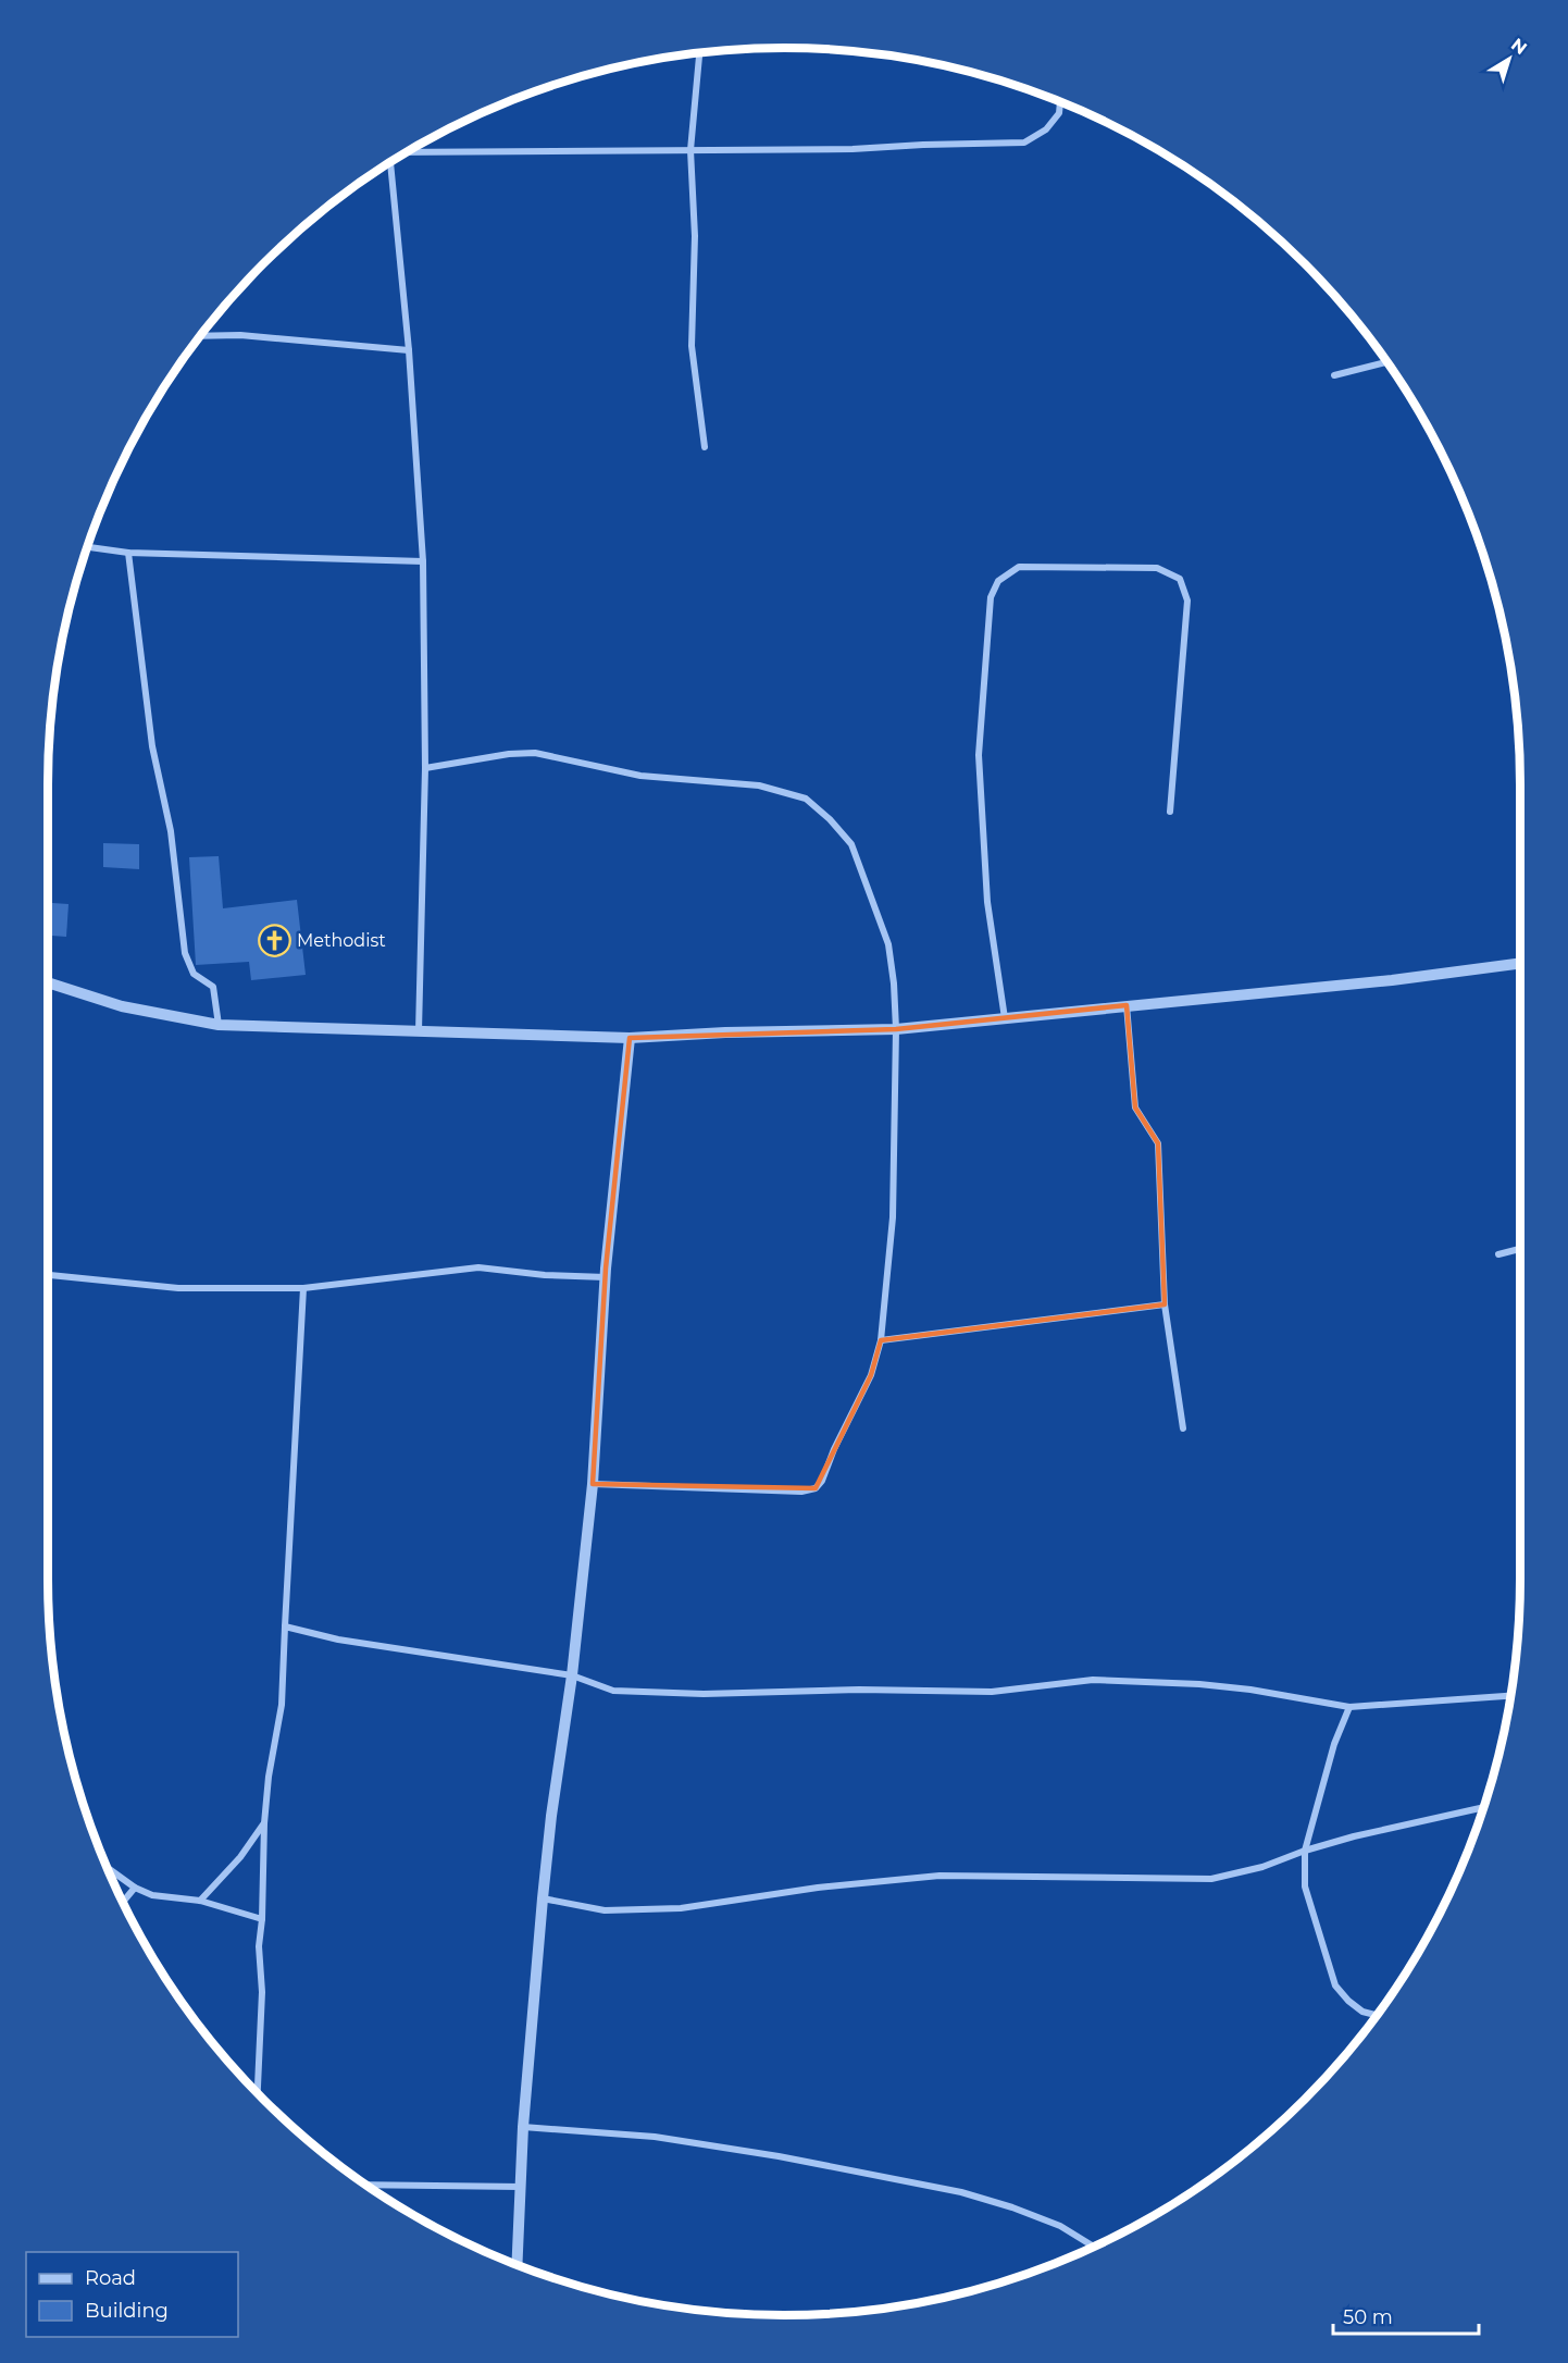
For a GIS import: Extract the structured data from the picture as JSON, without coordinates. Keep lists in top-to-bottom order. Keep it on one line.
{"places":{"church":["Methodist"]},"legend":["Road","Building"],"scale_bar":"50 m","north":"top right"}
